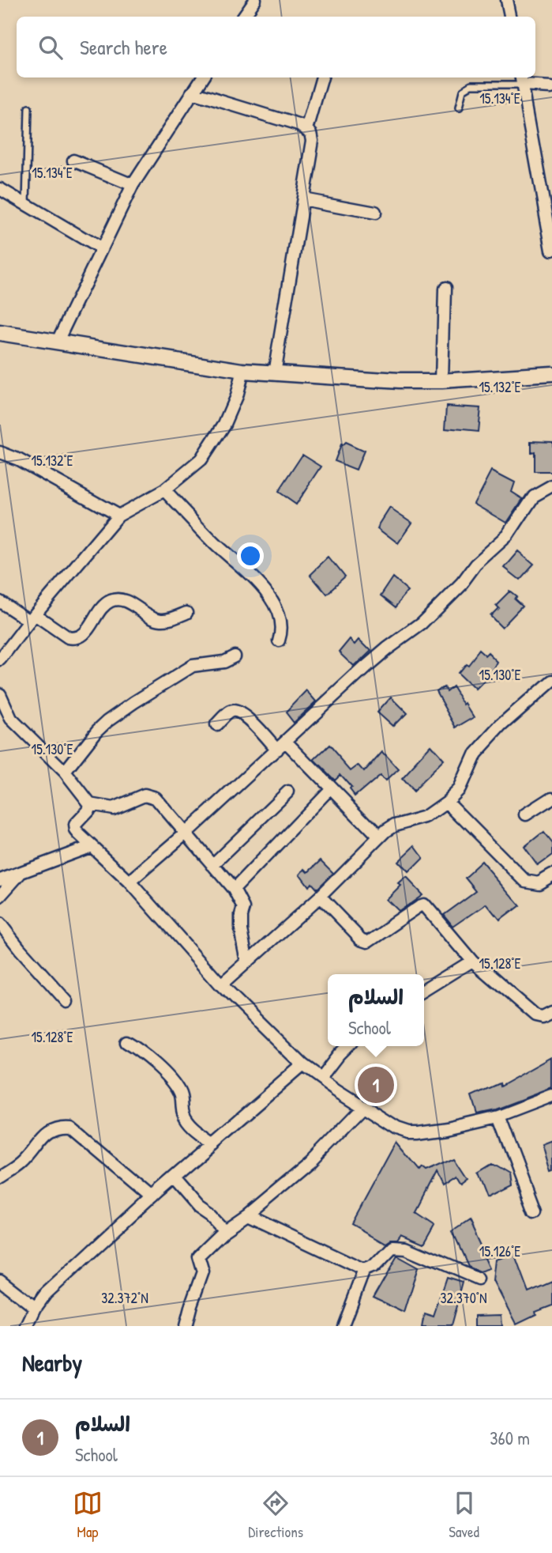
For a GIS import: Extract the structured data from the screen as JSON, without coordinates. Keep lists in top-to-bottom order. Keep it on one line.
{"page":{"search":"Search here","popup":["السلام","School"],"pins":"1","heading":"Nearby","list":[{"mark":"1","name":"السلام","note":"School","value":"360 m"}],"nav":["Map","Directions","Saved"]},"coordinates":["15.134°E","15.132°E","15.130°E","15.128°E","15.126°E","32.372°N","32.370°N"]}
